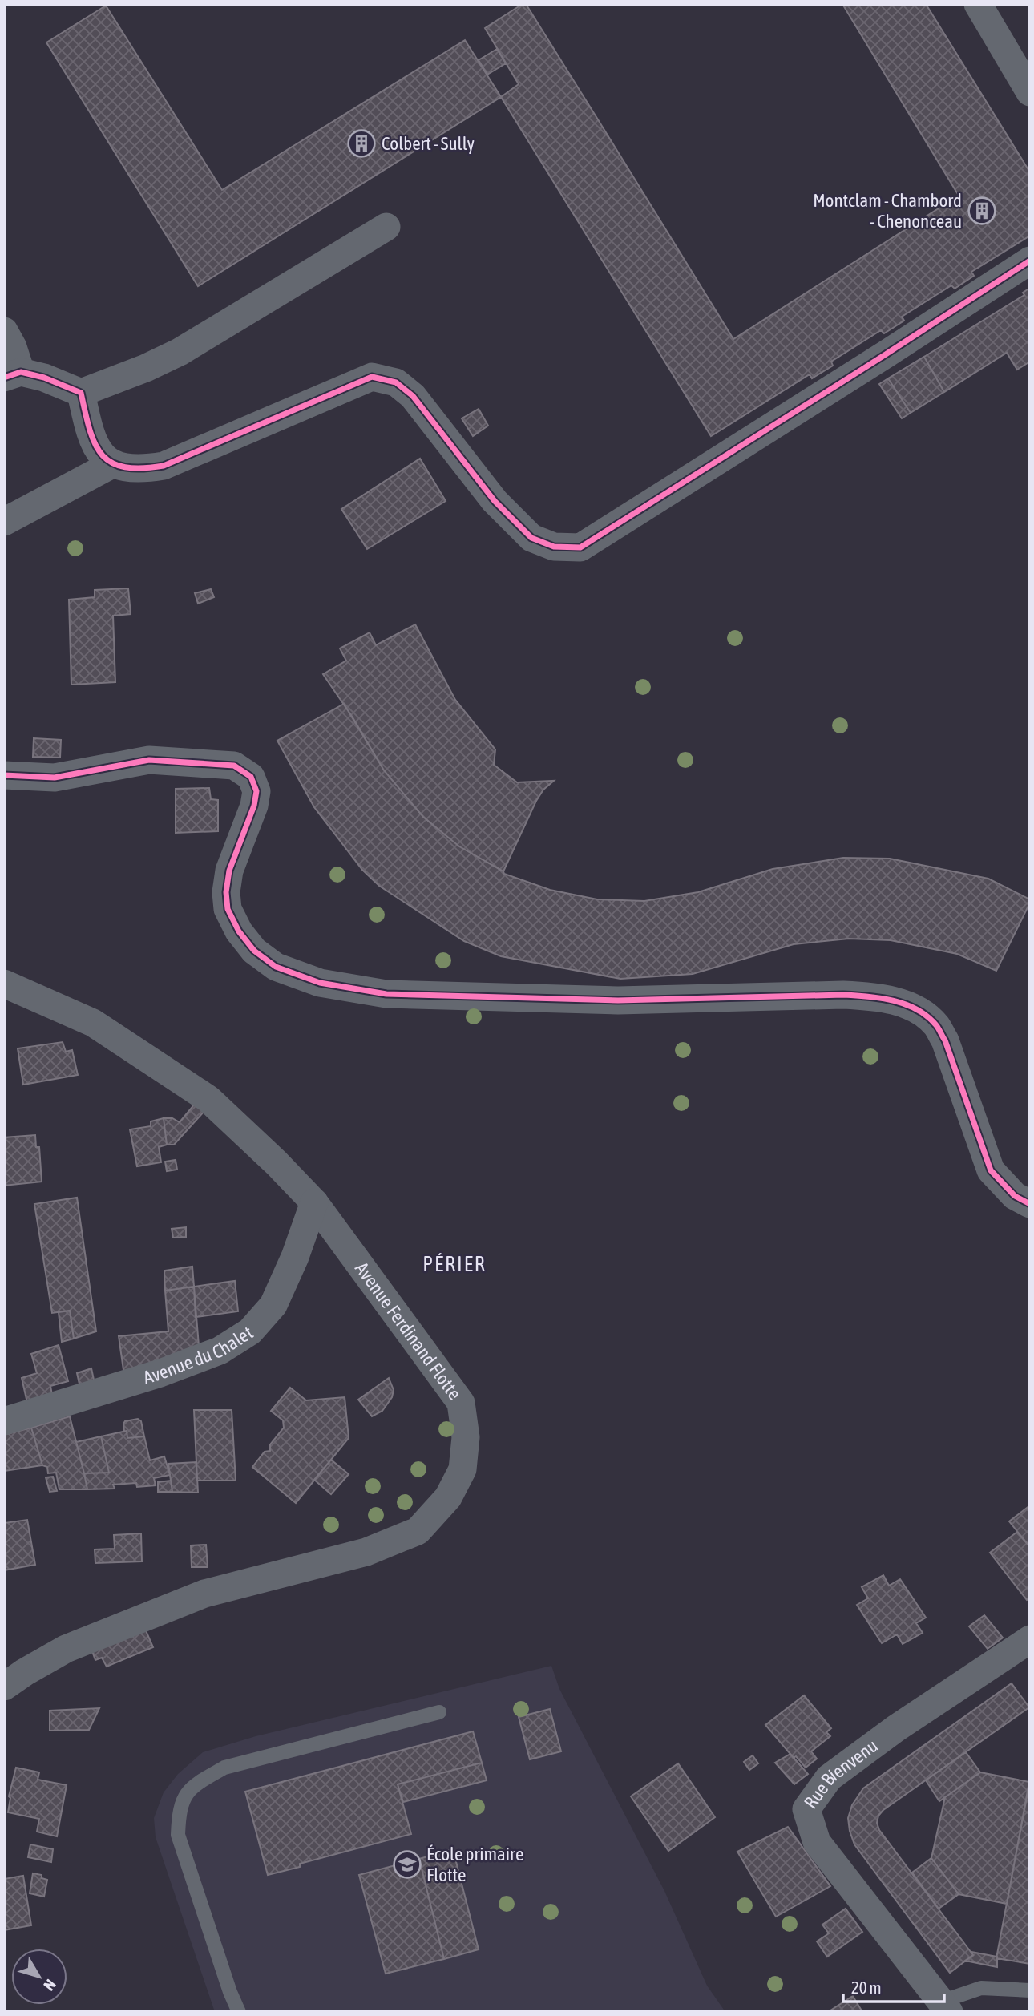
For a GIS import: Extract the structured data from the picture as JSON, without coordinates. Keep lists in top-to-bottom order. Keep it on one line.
{"streets":{"street":["Avenue Ferdinand Flotte","Avenue du Chalet","Rue Bienvenu"]},"crossings":[["Avenue Ferdinand Flotte","Avenue du Chalet"]],"districts":["PÉRIER"],"places":{"building":["Colbert - Sully","Montclam - Chambord - Chenonceau"],"school or university":["École primaire Flotte"]},"scale_bar":"20 m","north":"bottom right"}
